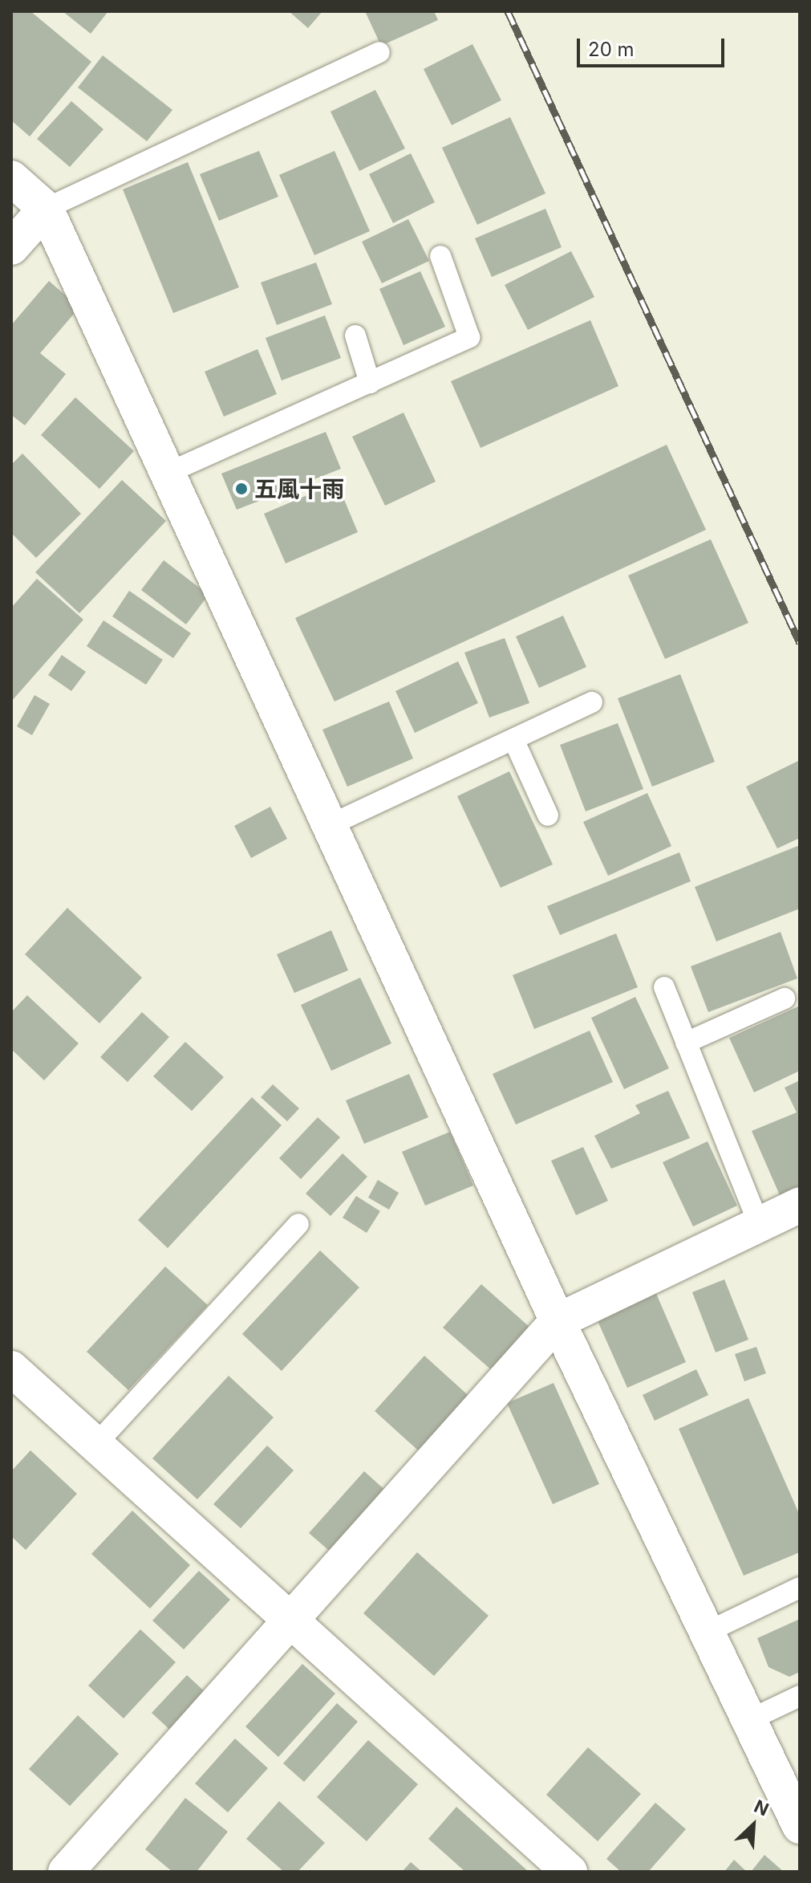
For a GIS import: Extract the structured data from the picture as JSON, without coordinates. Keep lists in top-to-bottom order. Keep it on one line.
{"places":["五風十雨"],"scale_bar":"20 m","north":"top right"}
